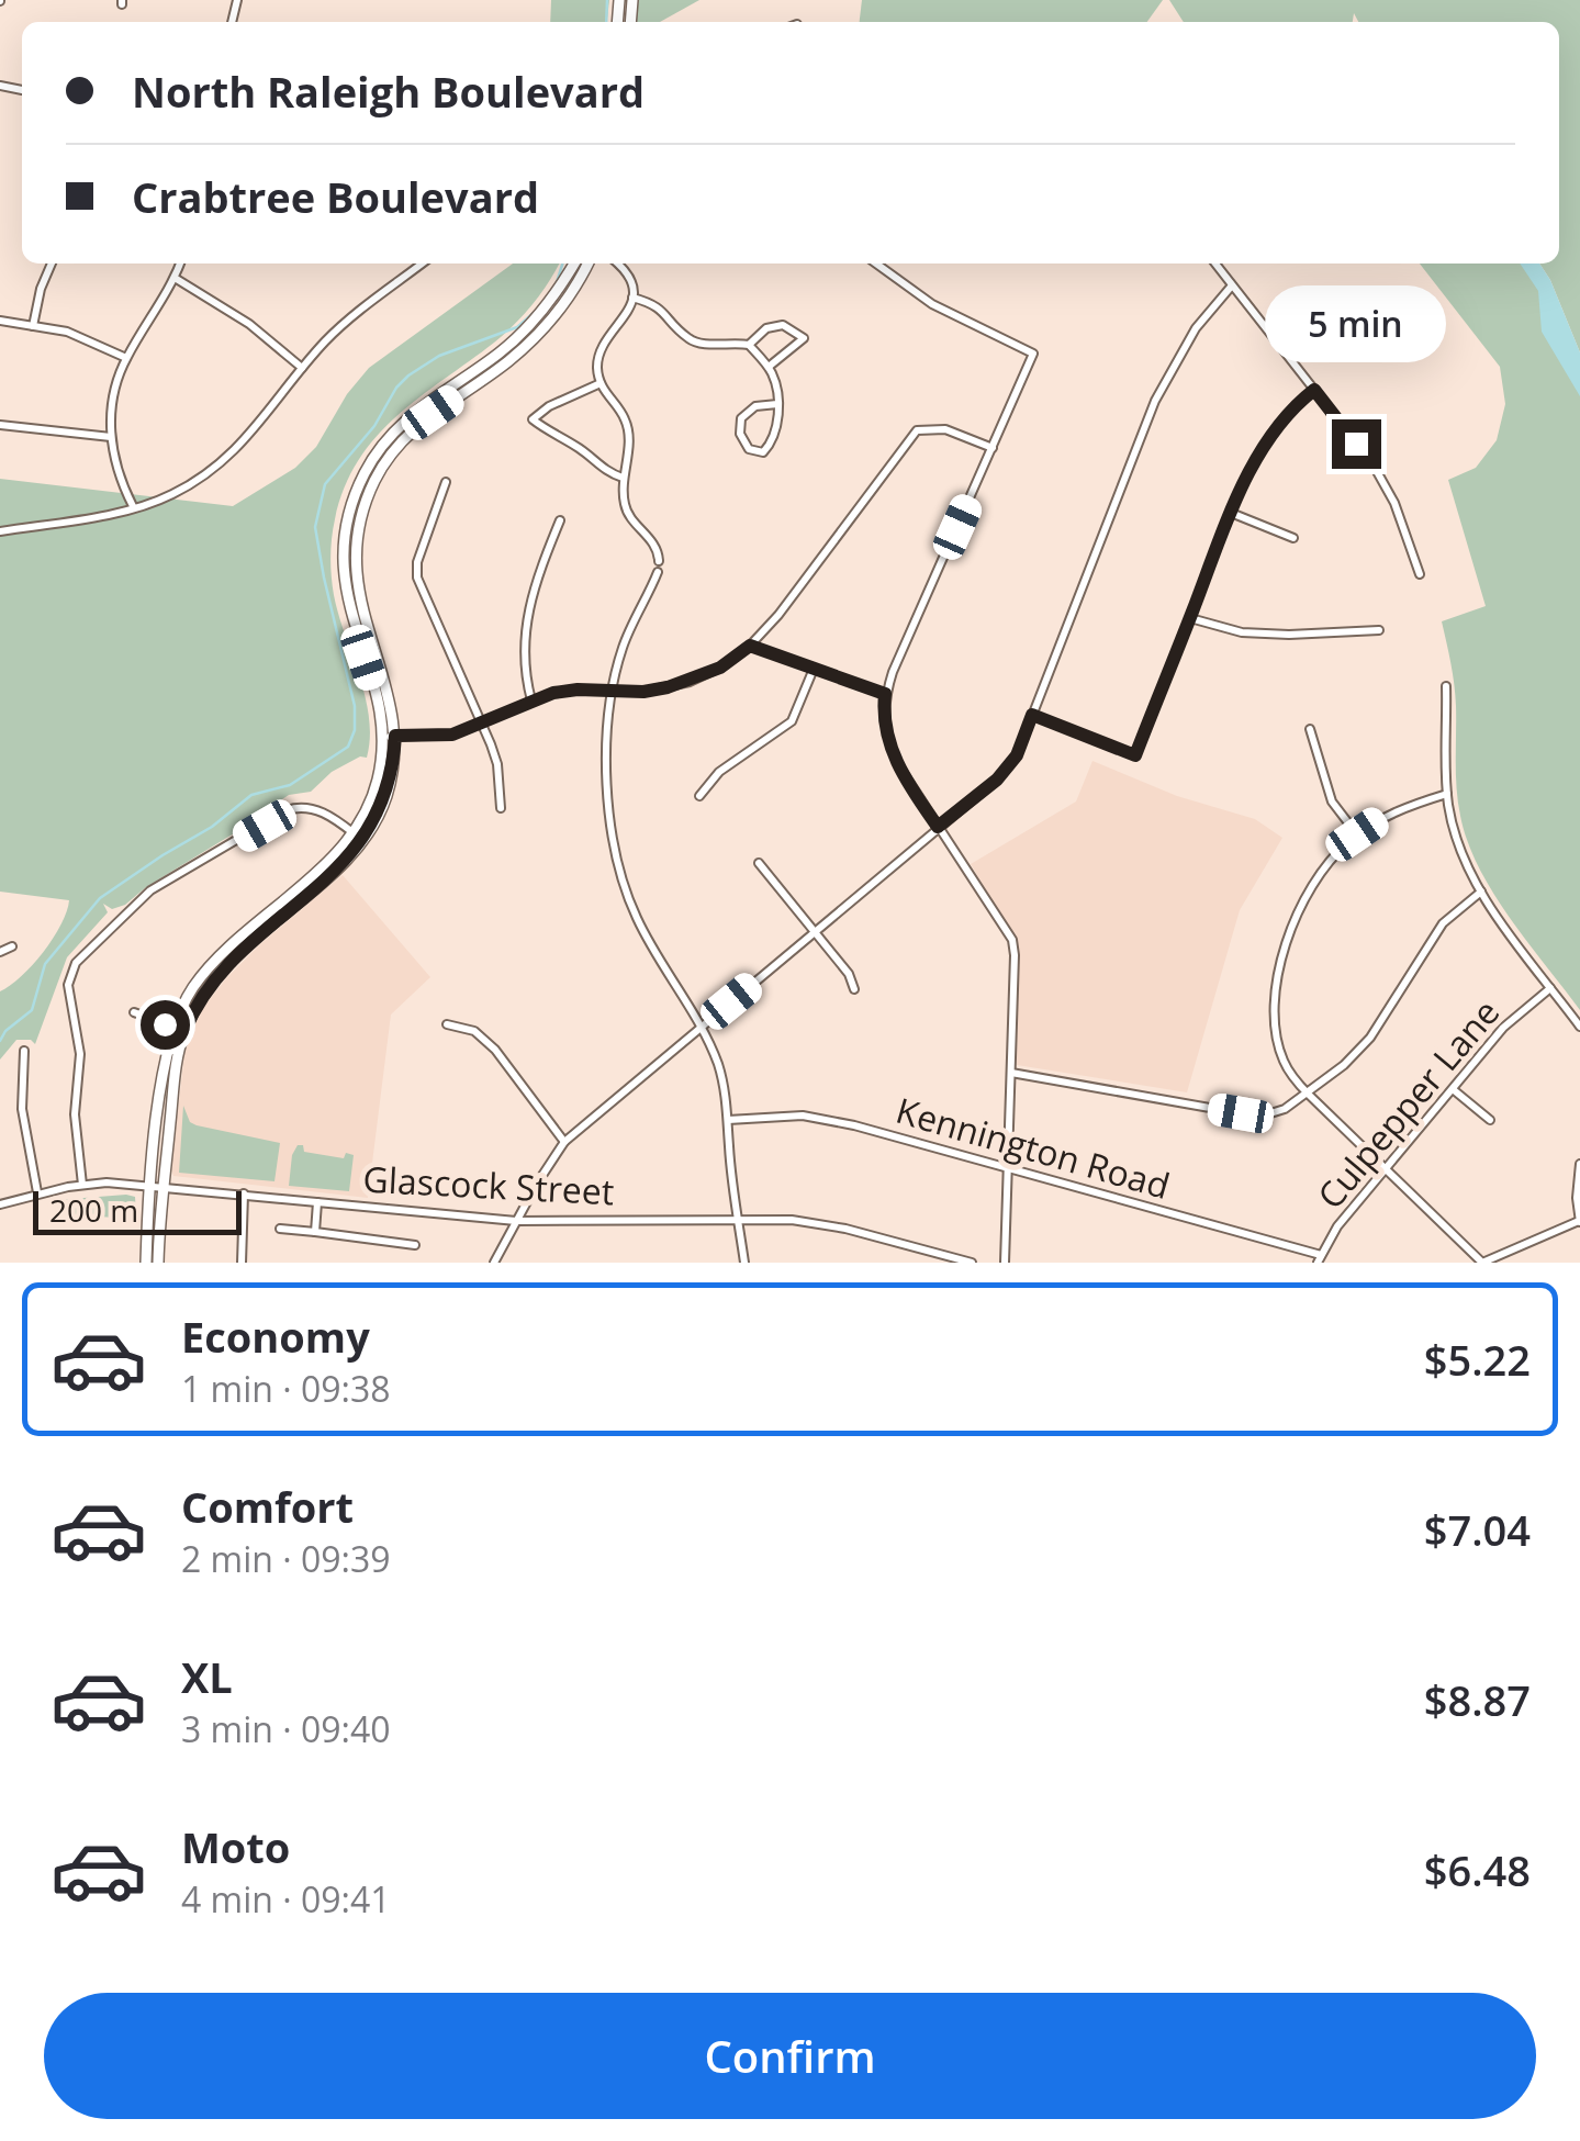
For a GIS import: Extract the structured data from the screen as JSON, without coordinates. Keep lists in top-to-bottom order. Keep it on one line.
{"streets":{"street":["Culpepper Lane","Kennington Road","Glascock Street"]},"crossings":[["Culpepper Lane","Kennington Road"]],"scale_bar":"200 m","page":{"banner":["North Raleigh Boulevard","Crabtree Boulevard"],"bubble":"5 min","scale":"200 m","list":[{"name":"Economy","note":"1 min · 09:38","value":"$5.22"},{"name":"Comfort","note":"2 min · 09:39","value":"$7.04"},{"name":"XL","note":"3 min · 09:40","value":"$8.87"},{"name":"Moto","note":"4 min · 09:41","value":"$6.48"}],"buttons":"Confirm"}}
